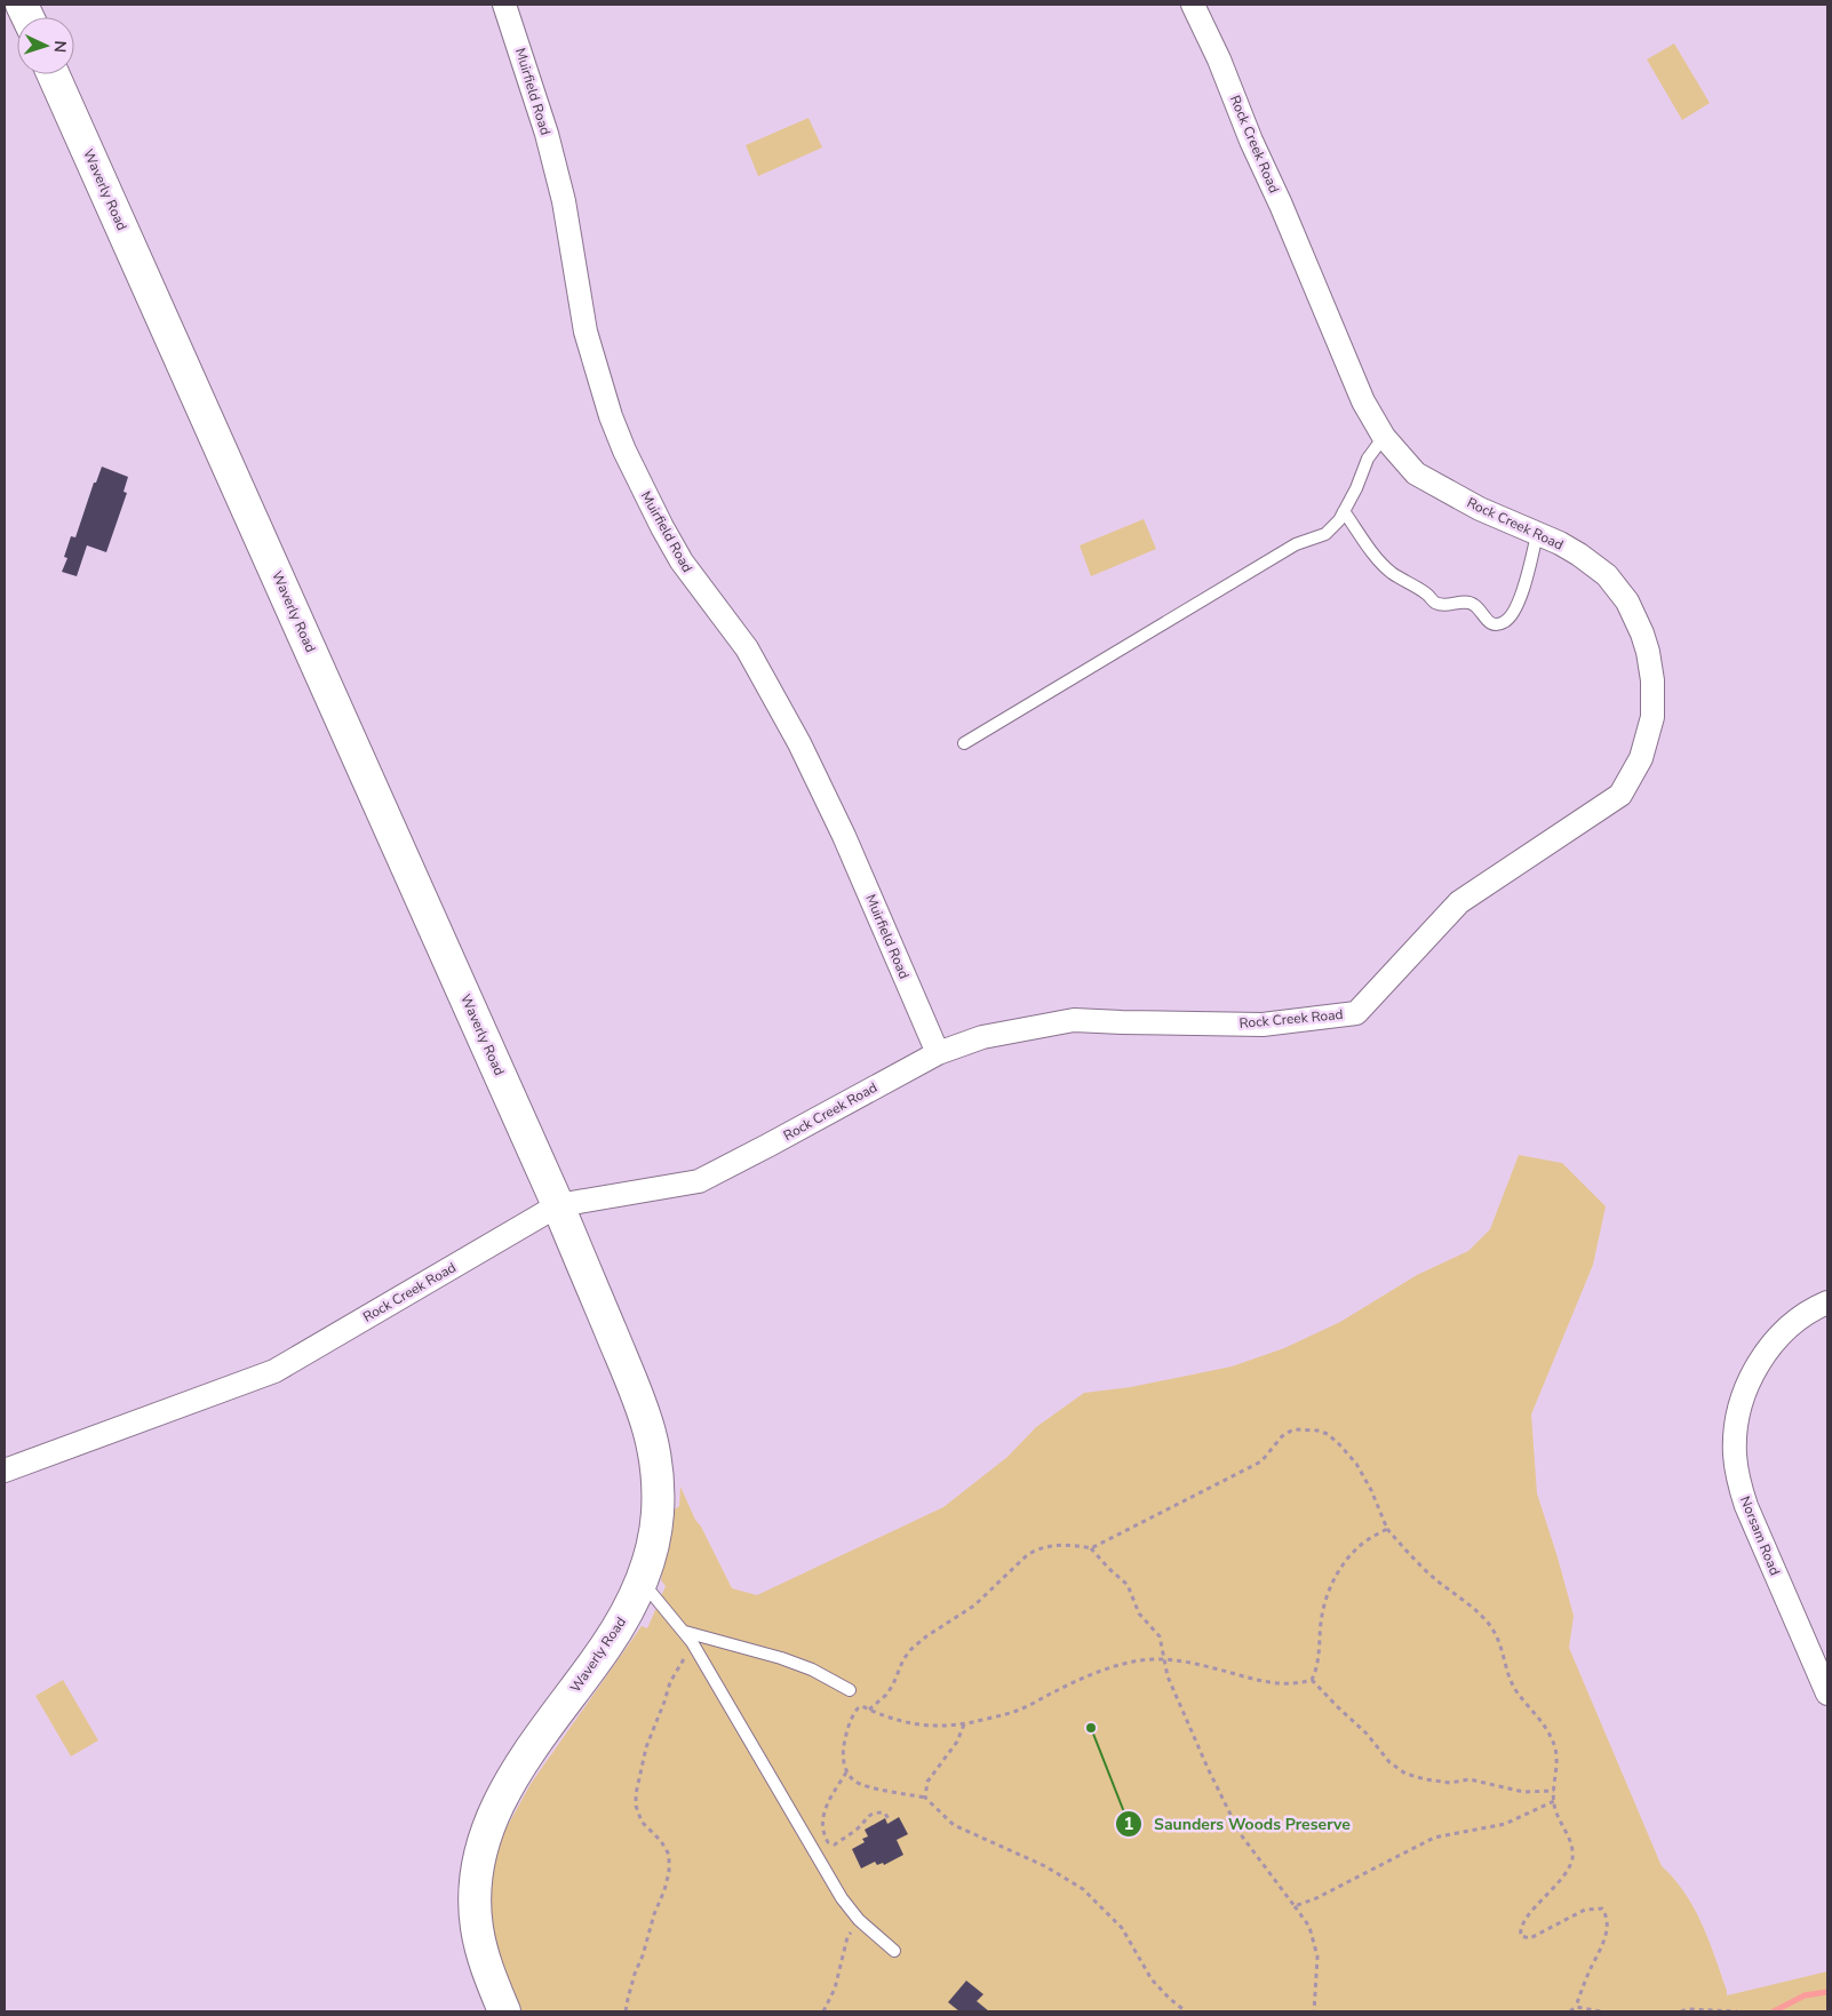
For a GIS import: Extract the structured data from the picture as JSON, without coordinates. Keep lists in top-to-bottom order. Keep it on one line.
{"streets":{"street":["Muirfield Road","Rock Creek Road","Waverly Road","Norsam Road"]},"crossings":[["Muirfield Road","Rock Creek Road"],["Rock Creek Road","Waverly Road"]],"places":["Saunders Woods Preserve"],"north":"right"}
